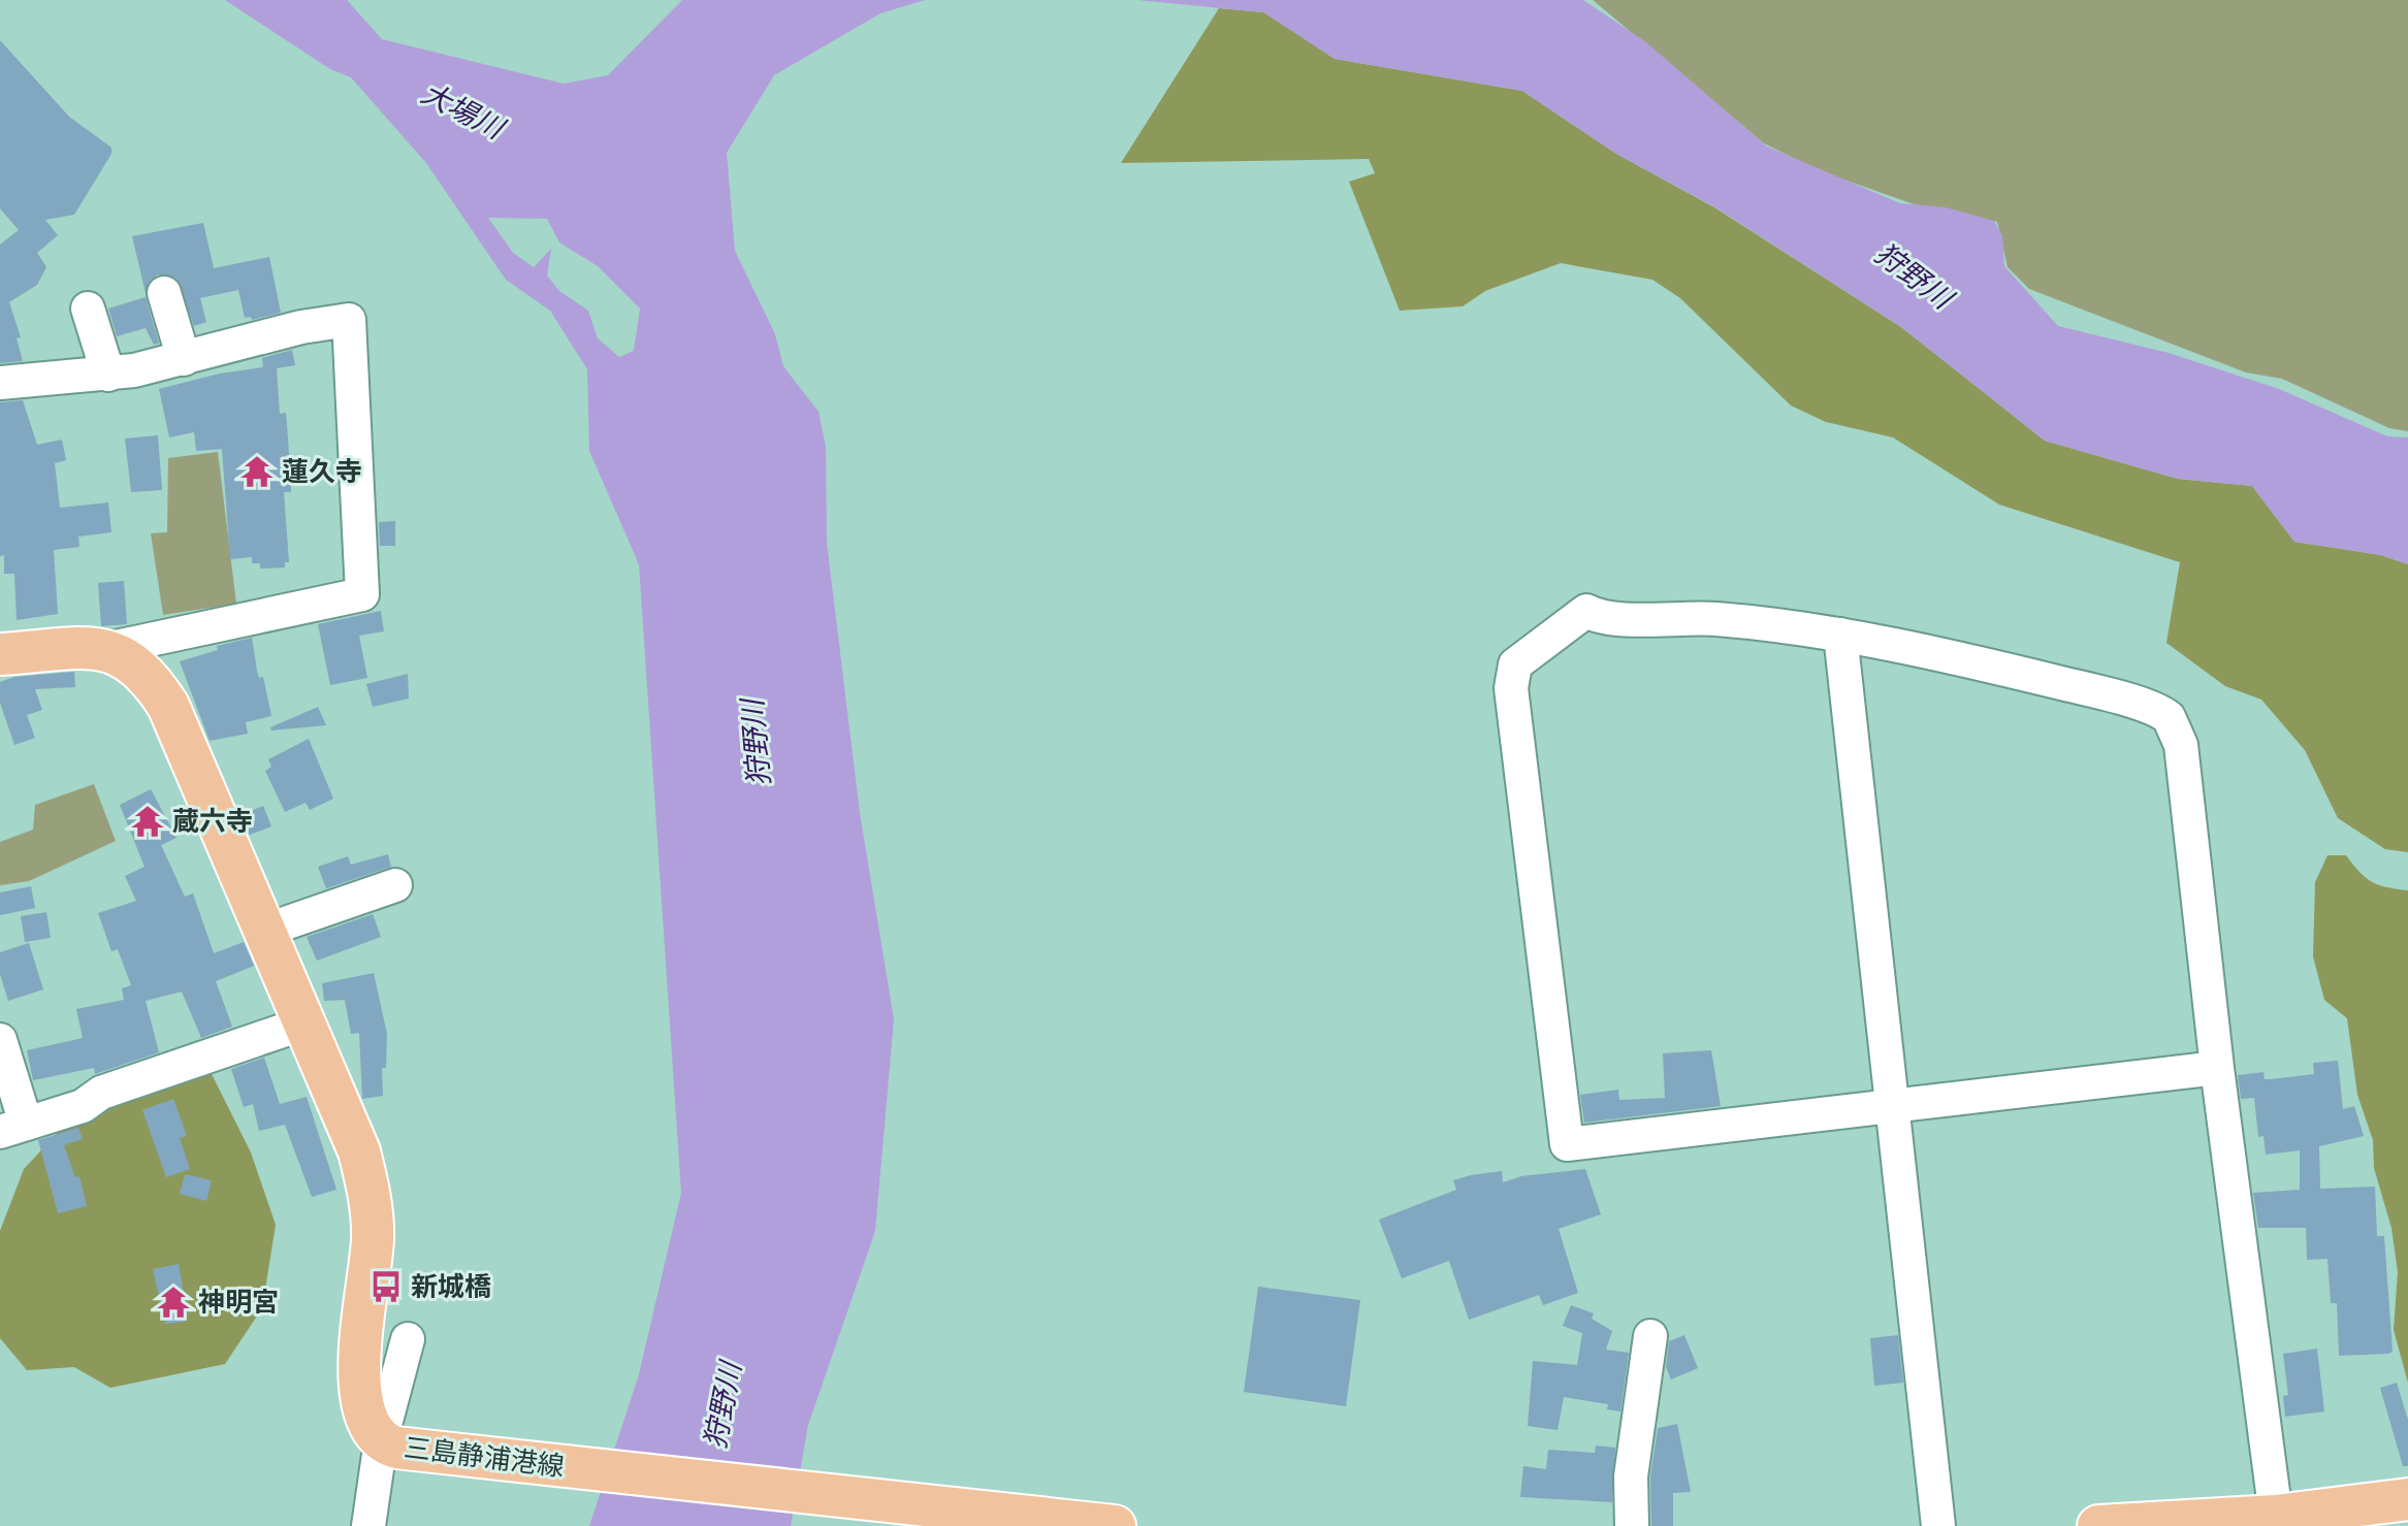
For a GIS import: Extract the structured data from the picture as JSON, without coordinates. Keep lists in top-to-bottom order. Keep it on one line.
{"streets":{"main road":["三島静浦港線"]},"water":["大場川","狩野川"],"places":{"temple":["蓮久寺","蔵六寺","神明宮"],"bus stop":["新城橋"]}}
